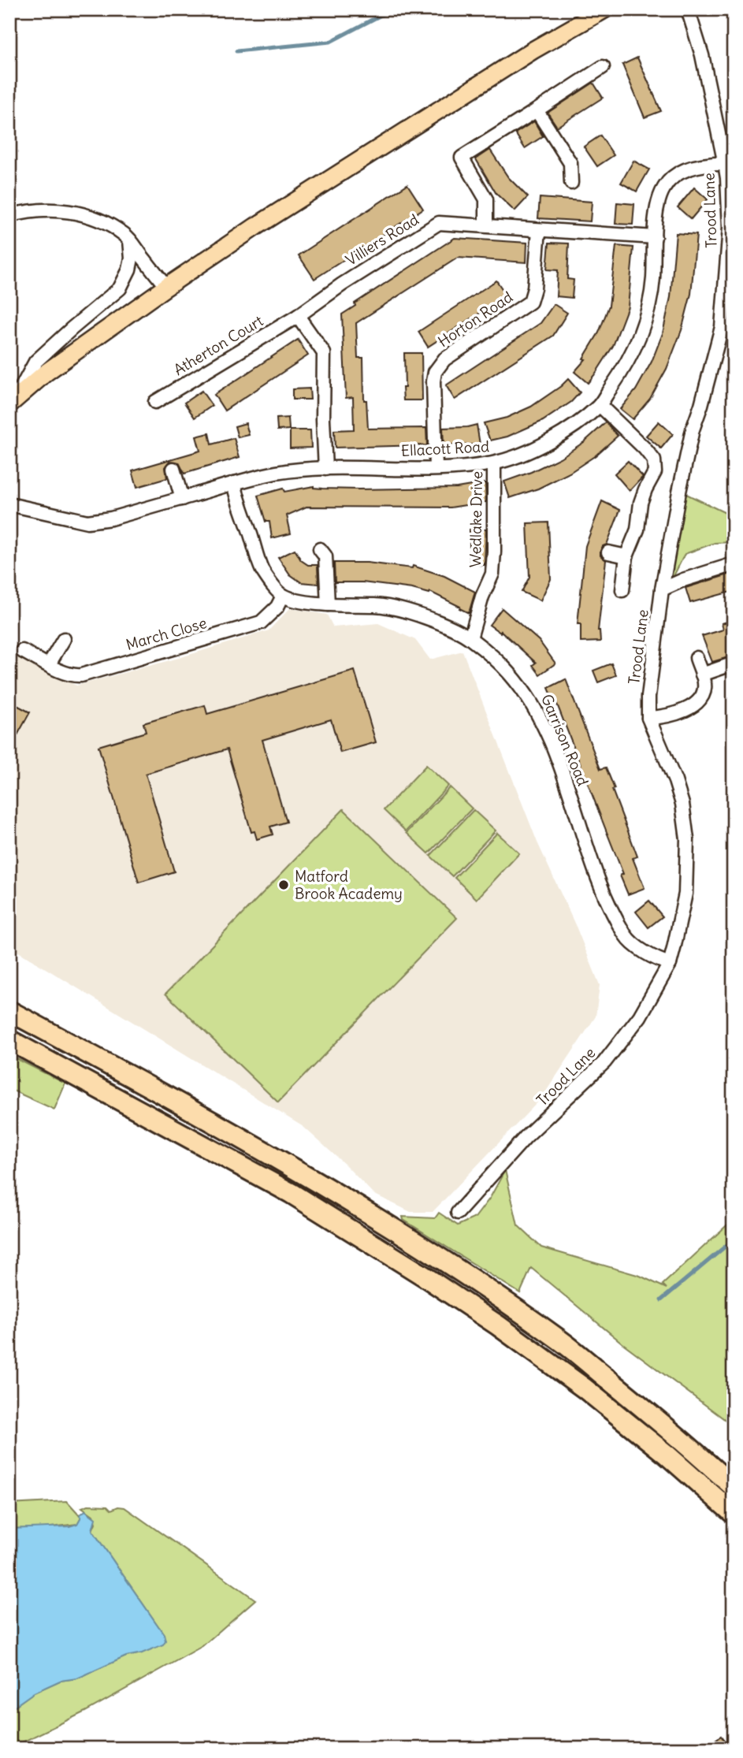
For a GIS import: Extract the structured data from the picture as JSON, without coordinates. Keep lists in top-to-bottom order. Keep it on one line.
{"streets":{"street":["Trood Lane","Villiers Road","Horton Road","Atherton Court","Ellacott Road","Wedlake Drive","March Close","Garrison Road"]},"crossings":[["Trood Lane","Ellacott Road"],["Trood Lane","Garrison Road"],["Villiers Road","Horton Road"],["Villiers Road","Atherton Court"],["Villiers Road","Ellacott Road"],["Horton Road","Ellacott Road"],["Ellacott Road","Wedlake Drive"],["Wedlake Drive","Garrison Road"],["March Close","Garrison Road"]],"places":["Matford Brook Academy"]}
